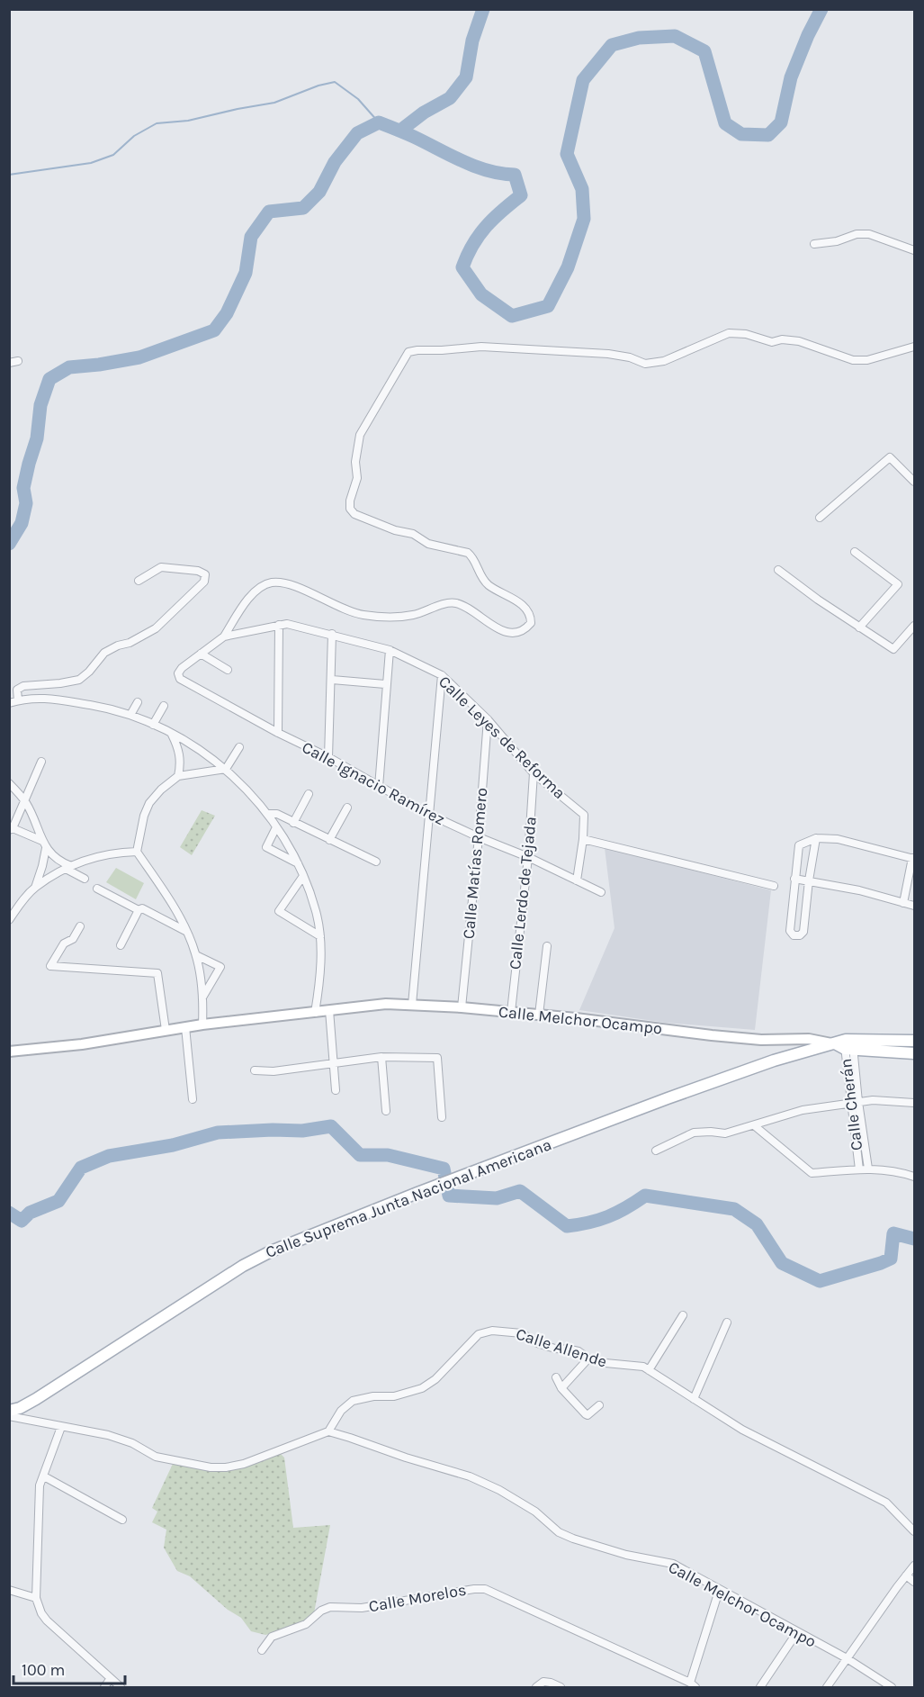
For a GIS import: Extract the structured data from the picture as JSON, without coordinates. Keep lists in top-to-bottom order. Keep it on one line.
{"streets":{"main road":["Calle Suprema Junta Nacional Americana"],"street":["Calle Leyes de Reforma","Calle Ignacio Ramírez","Calle Matías Romero","Calle Lerdo de Tejada","Calle Melchor Ocampo","Calle Cherán","Calle Allende","Calle Morelos"]},"crossings":[["Calle Leyes de Reforma","Calle Ignacio Ramírez"],["Calle Leyes de Reforma","Calle Matías Romero"],["Calle Leyes de Reforma","Calle Lerdo de Tejada"],["Calle Ignacio Ramírez","Calle Matías Romero"],["Calle Ignacio Ramírez","Calle Lerdo de Tejada"],["Calle Matías Romero","Calle Melchor Ocampo"],["Calle Lerdo de Tejada","Calle Melchor Ocampo"],["Calle Melchor Ocampo","Calle Cherán"],["Calle Melchor Ocampo","Calle Suprema Junta Nacional Americana"],["Calle Melchor Ocampo","Calle Allende"],["Calle Cherán","Calle Suprema Junta Nacional Americana"]],"scale_bar":"100 m"}
